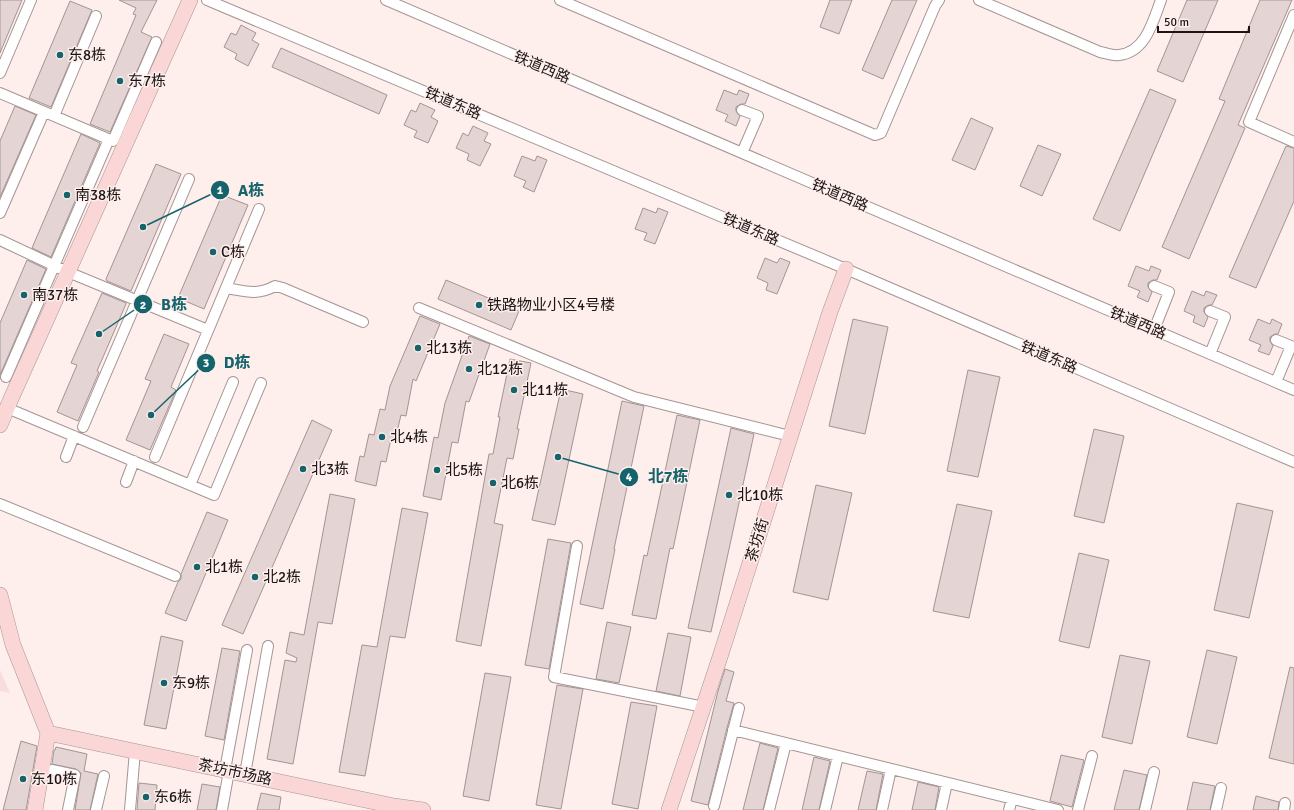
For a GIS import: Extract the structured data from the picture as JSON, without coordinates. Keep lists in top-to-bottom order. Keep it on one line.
{"streets":{"street":["铁道西路","铁道东路","茶坊街","茶坊市场路"]},"crossings":[["铁道东路","茶坊街"]],"places":["东8栋","东7栋","南38栋","A栋","C栋","南37栋","铁路物业小区4号楼","B栋","北13栋","北12栋","北11栋","D栋","北4栋","北7栋","北3栋","北5栋","北6栋","北10栋","北1栋","北2栋","东9栋","东10栋","东6栋"],"scale_bar":"50 m"}
